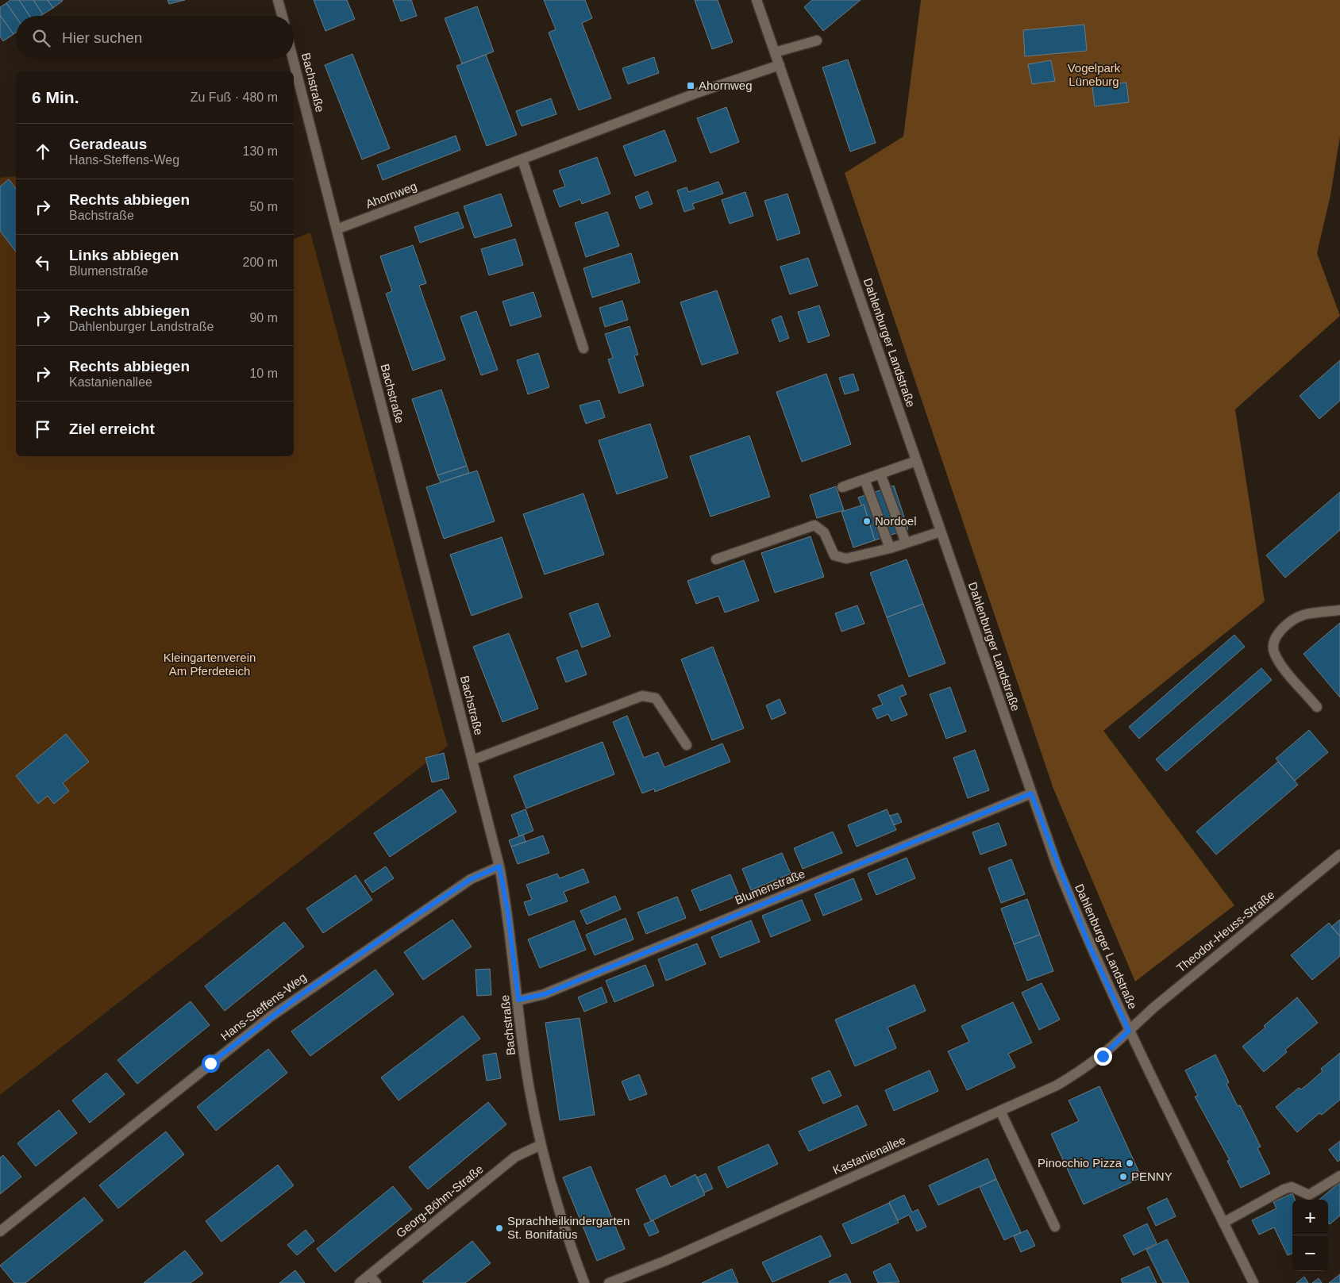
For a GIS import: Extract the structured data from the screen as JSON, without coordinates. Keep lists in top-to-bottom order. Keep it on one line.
{"streets":{"street":["Bachstraße","Ahornweg","Dahlenburger Landstraße","Blumenstraße","Theodor-Heuss-Straße","Hans-Steffens-Weg","Kastanienallee","Georg-Böhm-Straße"]},"crossings":[["Bachstraße","Ahornweg"],["Bachstraße","Blumenstraße"],["Bachstraße","Hans-Steffens-Weg"],["Bachstraße","Georg-Böhm-Straße"],["Ahornweg","Dahlenburger Landstraße"],["Dahlenburger Landstraße","Blumenstraße"],["Dahlenburger Landstraße","Theodor-Heuss-Straße"],["Dahlenburger Landstraße","Kastanienallee"],["Theodor-Heuss-Straße","Kastanienallee"]],"parks":["Vogelpark Lüneburg","Kleingartenverein Am Pferdeteich"],"places":{"transit":["Ahornweg"],"other":["Nordoel","Pinocchio Pizza","PENNY","Sprachheilkindergarten St. Bonifatius"]},"page":{"search":"Hier suchen","heading":["6 Min.","Zu Fuß · 480 m"],"list":[["Geradeaus","Hans-Steffens-Weg","130 m"],["Rechts abbiegen","Bachstraße","50 m"],["Links abbiegen","Blumenstraße","200 m"],["Rechts abbiegen","Dahlenburger Landstraße","90 m"],["Rechts abbiegen","Kastanienallee","10 m"],"Ziel erreicht"],"map_buttons":["+","−"]}}
